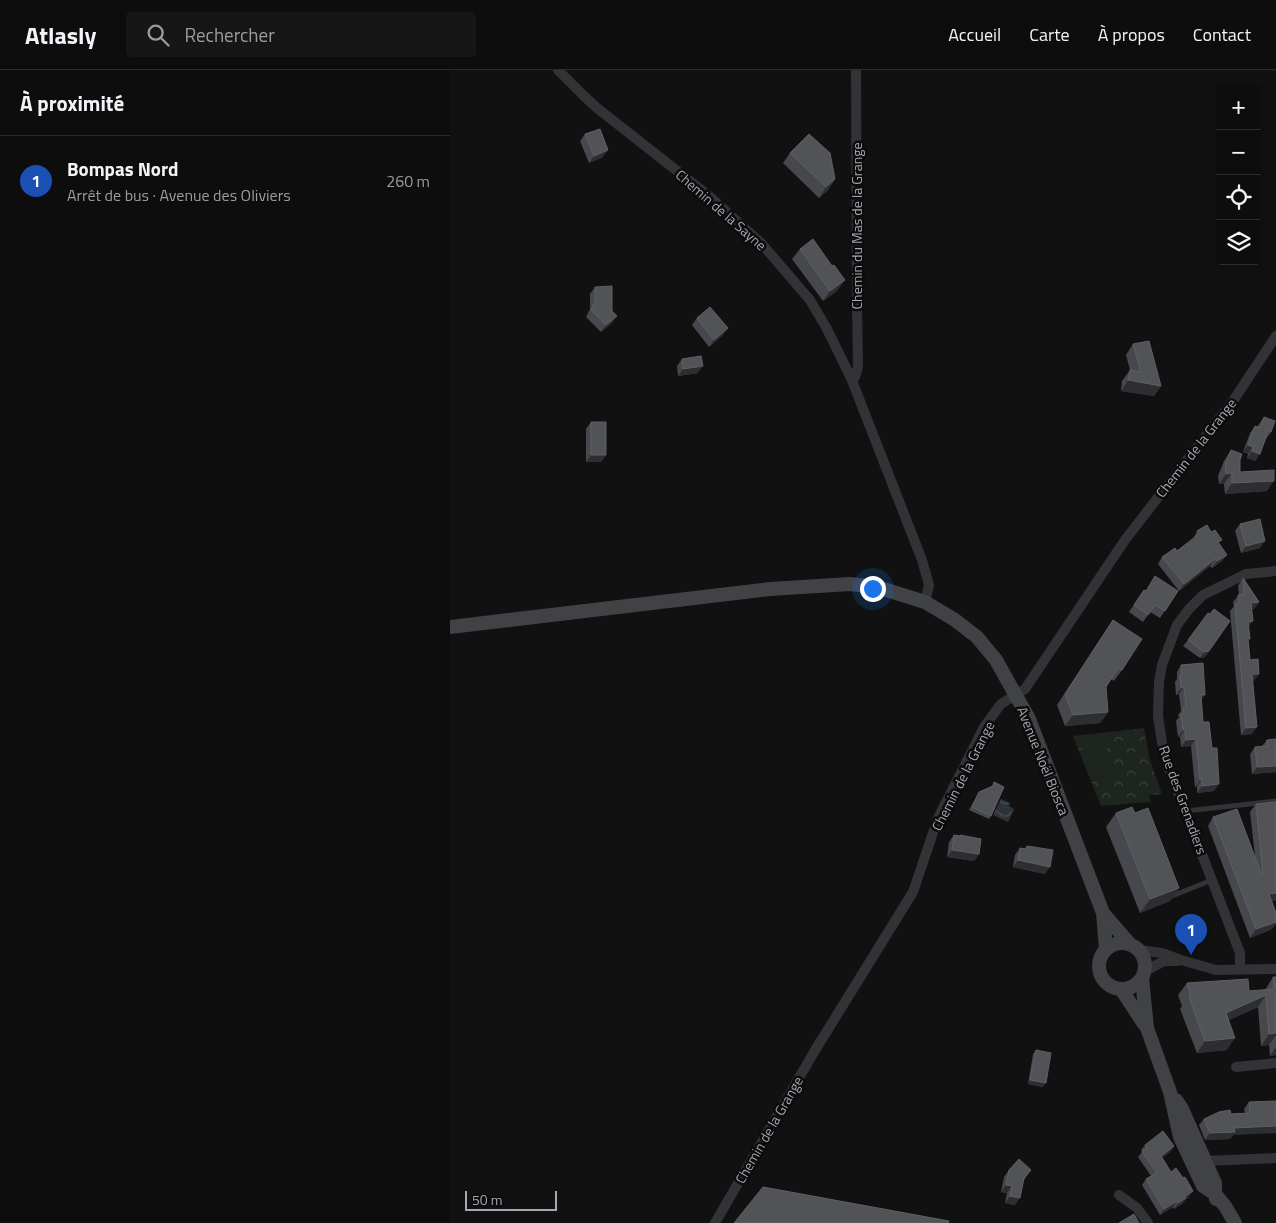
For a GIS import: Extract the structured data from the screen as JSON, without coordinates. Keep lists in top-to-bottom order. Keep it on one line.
{"streets":{"main road":["Avenue Noël Biosca"],"street":["Chemin de la Sayne","Chemin du Mas de la Grange","Chemin de la Grange","Rue des Grenadiers"]},"crossings":[["Chemin de la Sayne","Chemin du Mas de la Grange"],["Chemin de la Sayne","Avenue Noël Biosca"],["Chemin de la Grange","Avenue Noël Biosca"]],"scale_bar":"50 m","page":{"header":"Atlasly","search":"Rechercher","nav":["Accueil","Carte","À propos","Contact"],"heading":"À proximité","map_buttons":["+","−"],"list":[{"mark":"1","name":"Bompas Nord","note":"Arrêt de bus · Avenue des Oliviers","value":"260 m"}],"pins":"1","scale":"50 m"}}
